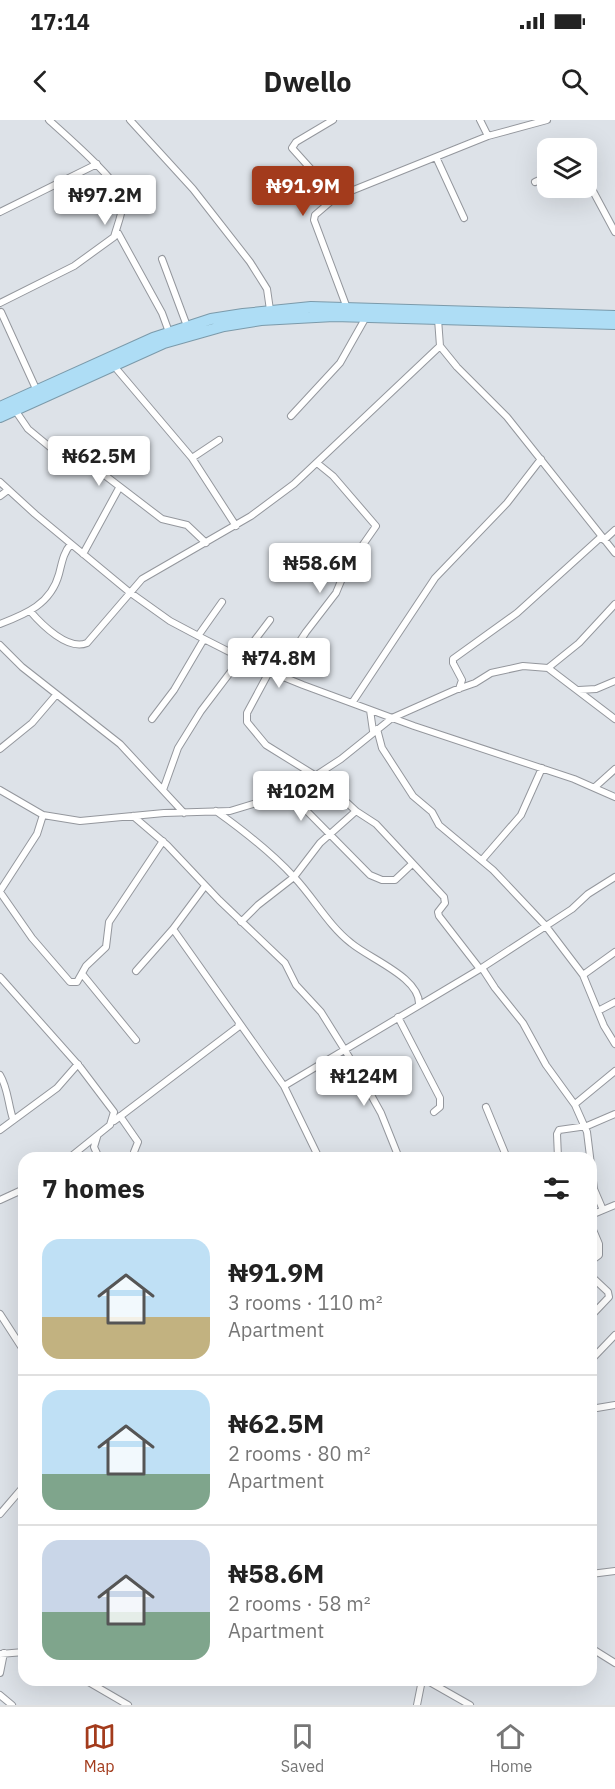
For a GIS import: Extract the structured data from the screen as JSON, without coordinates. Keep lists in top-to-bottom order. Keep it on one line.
{"page":{"status":"17:14","header":"Dwello","price":["₦91.9M","₦97.2M","₦62.5M","₦58.6M","₦74.8M","₦102M","₦124M"],"heading":"7 homes","list":[{"name":"₦91.9M","note":"3 rooms · 110 m² · Apartment"},{"name":"₦62.5M","note":"2 rooms · 80 m² · Apartment"},{"name":"₦58.6M","note":"2 rooms · 58 m² · Apartment"}],"tabs":["Map","Saved","Home"]}}
